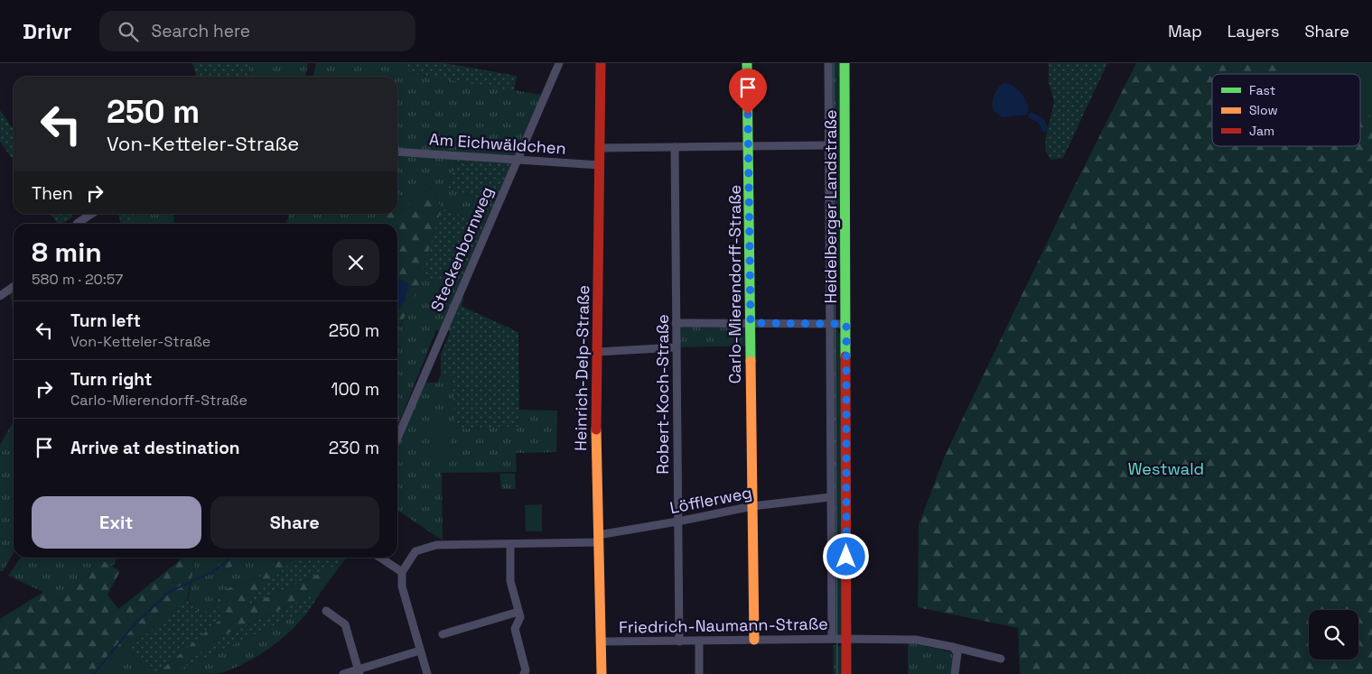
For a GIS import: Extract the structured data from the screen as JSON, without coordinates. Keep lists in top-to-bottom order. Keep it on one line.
{"streets":{"street":["Am Eichwäldchen","Heidelberger Landstraße","Steckenbornweg","Carlo-Mierendorff-Straße","Heinrich-Delp-Straße","Robert-Koch-Straße","Löfflerweg","Friedrich-Naumann-Straße"]},"crossings":[["Am Eichwäldchen","Steckenbornweg"],["Am Eichwäldchen","Heinrich-Delp-Straße"],["Heidelberger Landstraße","Löfflerweg"],["Heidelberger Landstraße","Friedrich-Naumann-Straße"],["Carlo-Mierendorff-Straße","Löfflerweg"],["Carlo-Mierendorff-Straße","Friedrich-Naumann-Straße"],["Heinrich-Delp-Straße","Löfflerweg"],["Heinrich-Delp-Straße","Friedrich-Naumann-Straße"],["Robert-Koch-Straße","Löfflerweg"],["Robert-Koch-Straße","Friedrich-Naumann-Straße"]],"parks":["Westwald"],"legend":["Fast","Slow","Jam"],"page":{"header":"Drivr","search":"Search here","nav":["Map","Layers","Share"],"turn":["250 m","Von-Ketteler-Straße"],"then":"Then","heading":["8 min","580 m · 20:57"],"list":[{"name":"Turn left","note":"Von-Ketteler-Straße","value":"250 m"},{"name":"Turn right","note":"Carlo-Mierendorff-Straße","value":"100 m"},{"name":"Arrive at destination","value":"230 m"}],"buttons":["Exit","Share"]}}
